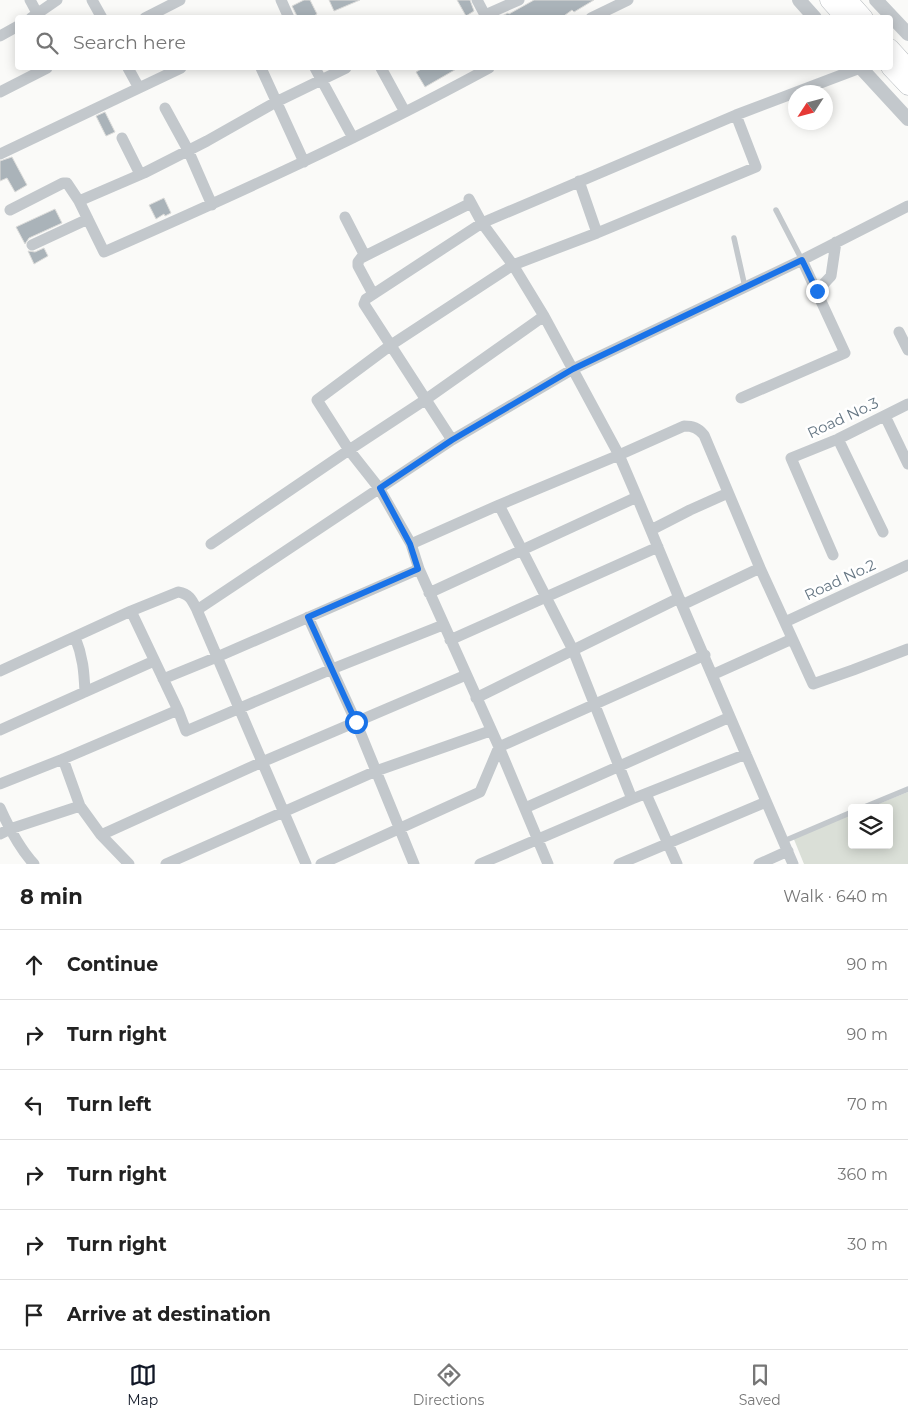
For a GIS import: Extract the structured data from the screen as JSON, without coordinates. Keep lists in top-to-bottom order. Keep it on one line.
{"streets":{"street":["Road No.3","Road No.2"]},"north":"bottom left","page":{"search":"Search here","heading":["8 min","Walk · 640 m"],"list":[["Continue","90 m"],["Turn right","90 m"],["Turn left","70 m"],["Turn right","360 m"],["Turn right","30 m"],"Arrive at destination"],"nav":["Map","Directions","Saved"]}}
